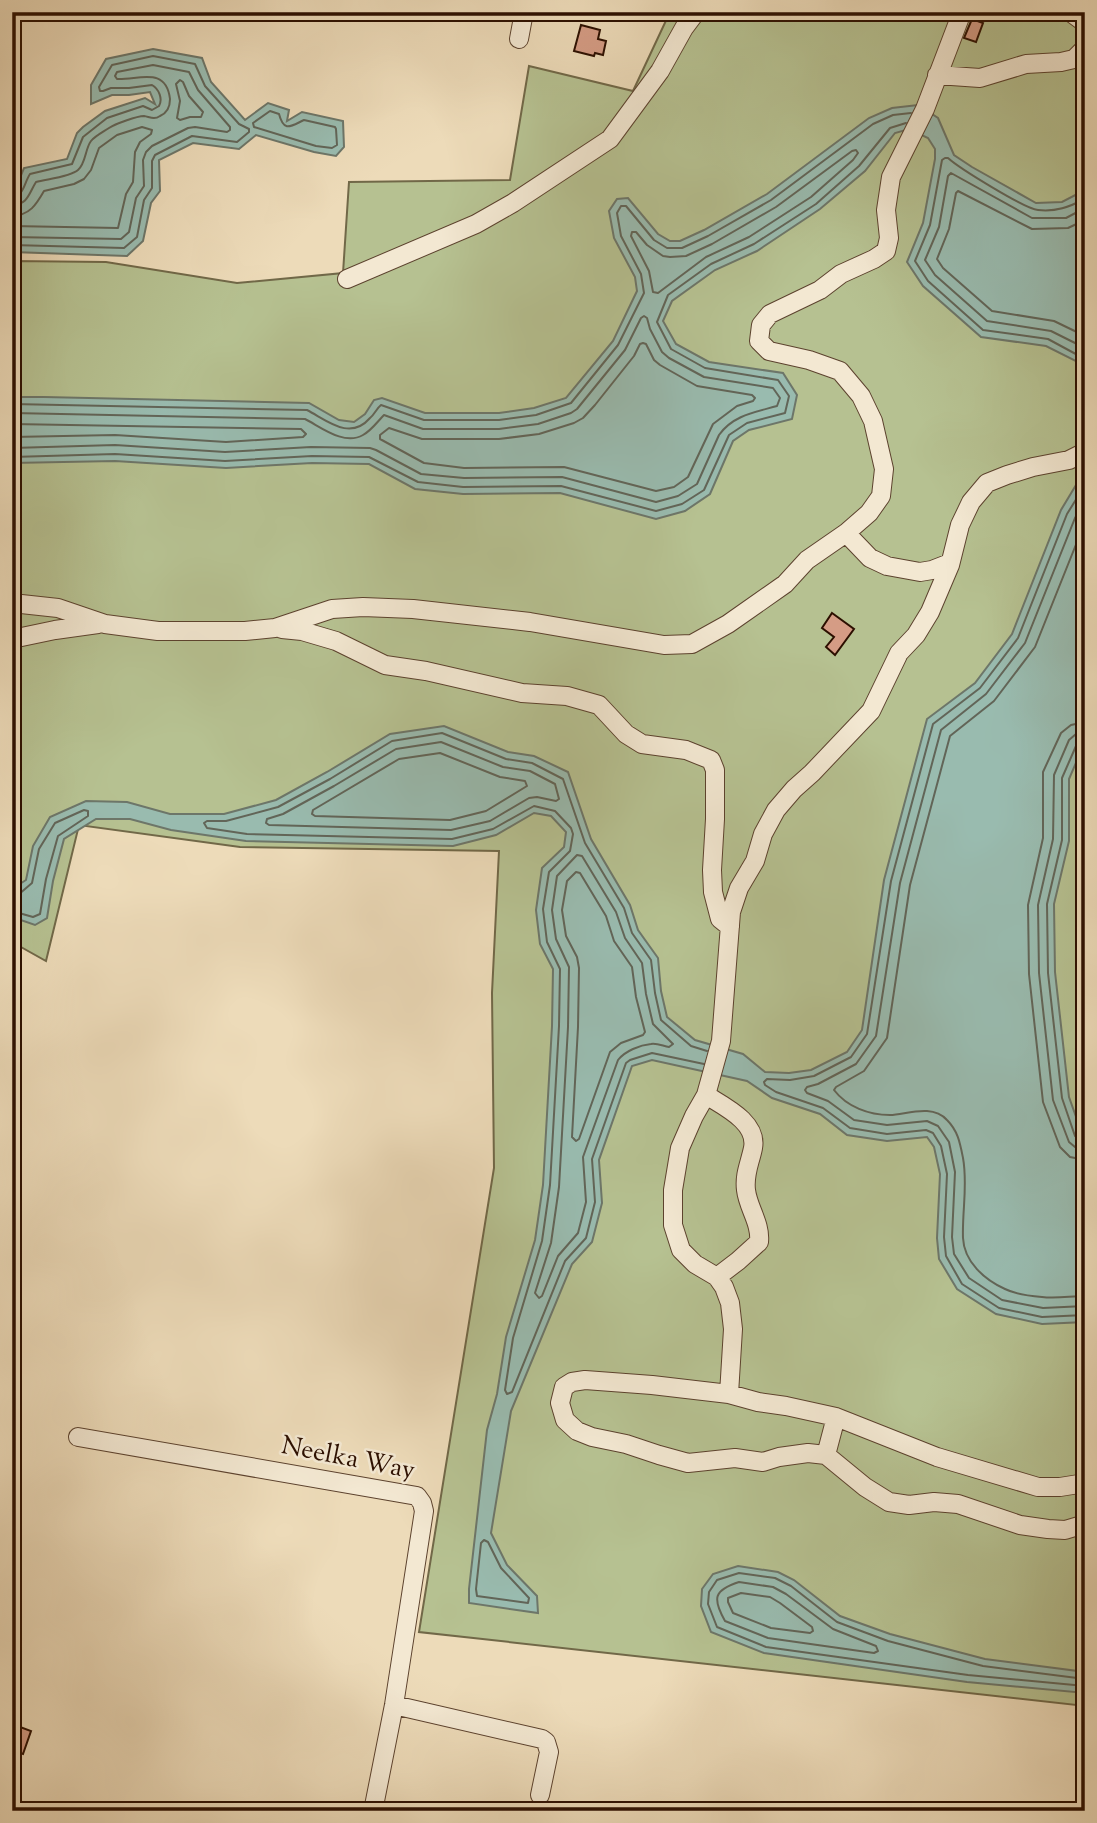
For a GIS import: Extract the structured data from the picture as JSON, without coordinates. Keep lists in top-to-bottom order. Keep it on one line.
{"streets":{"street":["Neelka Way"]}}
